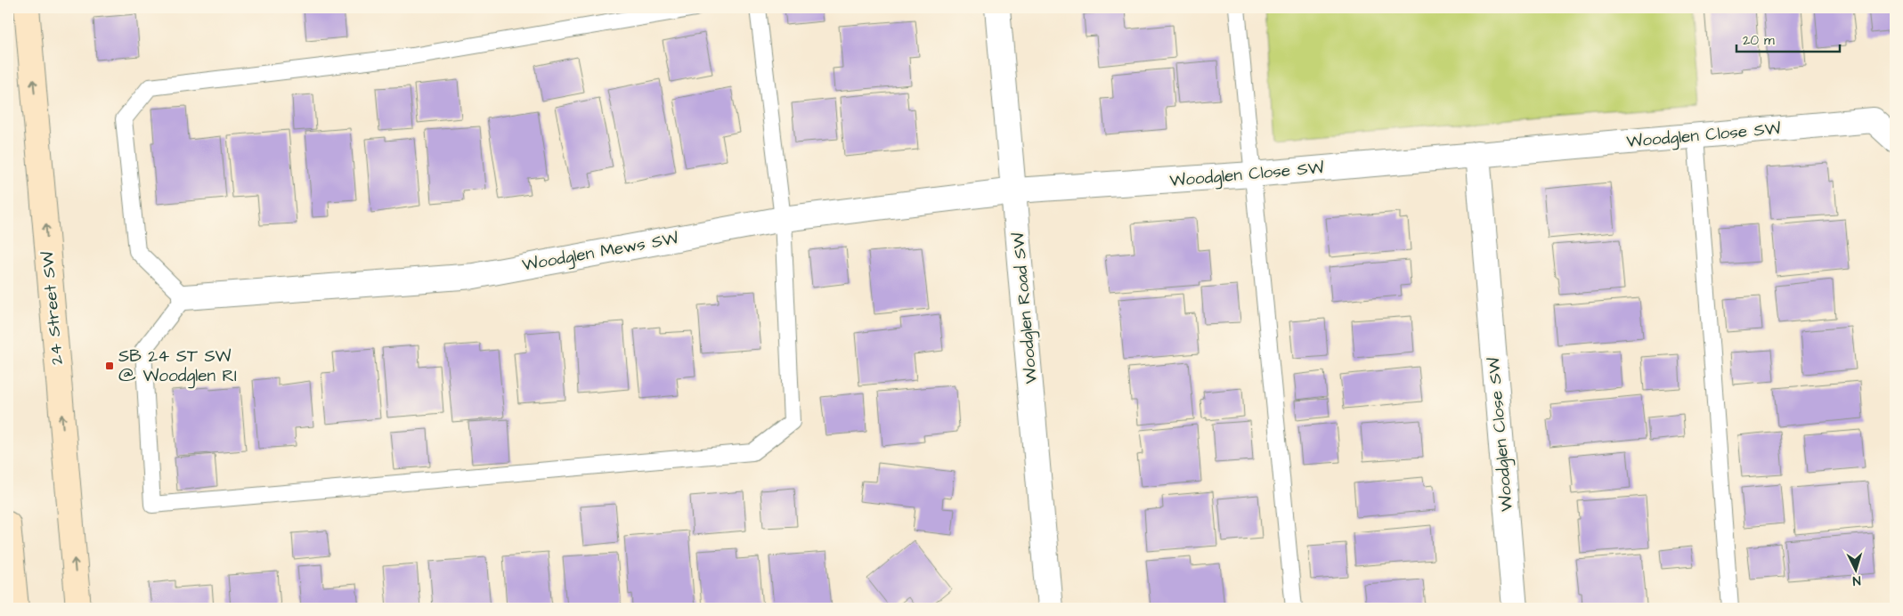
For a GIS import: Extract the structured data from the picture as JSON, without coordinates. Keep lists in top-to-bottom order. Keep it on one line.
{"streets":{"main road":["24 Street SW"],"street":["Woodglen Close SW","Woodglen Mews SW","Woodglen Road SW"]},"crossings":[["Woodglen Close SW","Woodglen Mews SW"],["Woodglen Close SW","Woodglen Road SW"],["Woodglen Mews SW","Woodglen Road SW"]],"one_way":["24 Street SW"],"places":{"transit":["SB 24 ST SW @ Woodglen RI"]},"scale_bar":"20 m","north":"bottom"}
